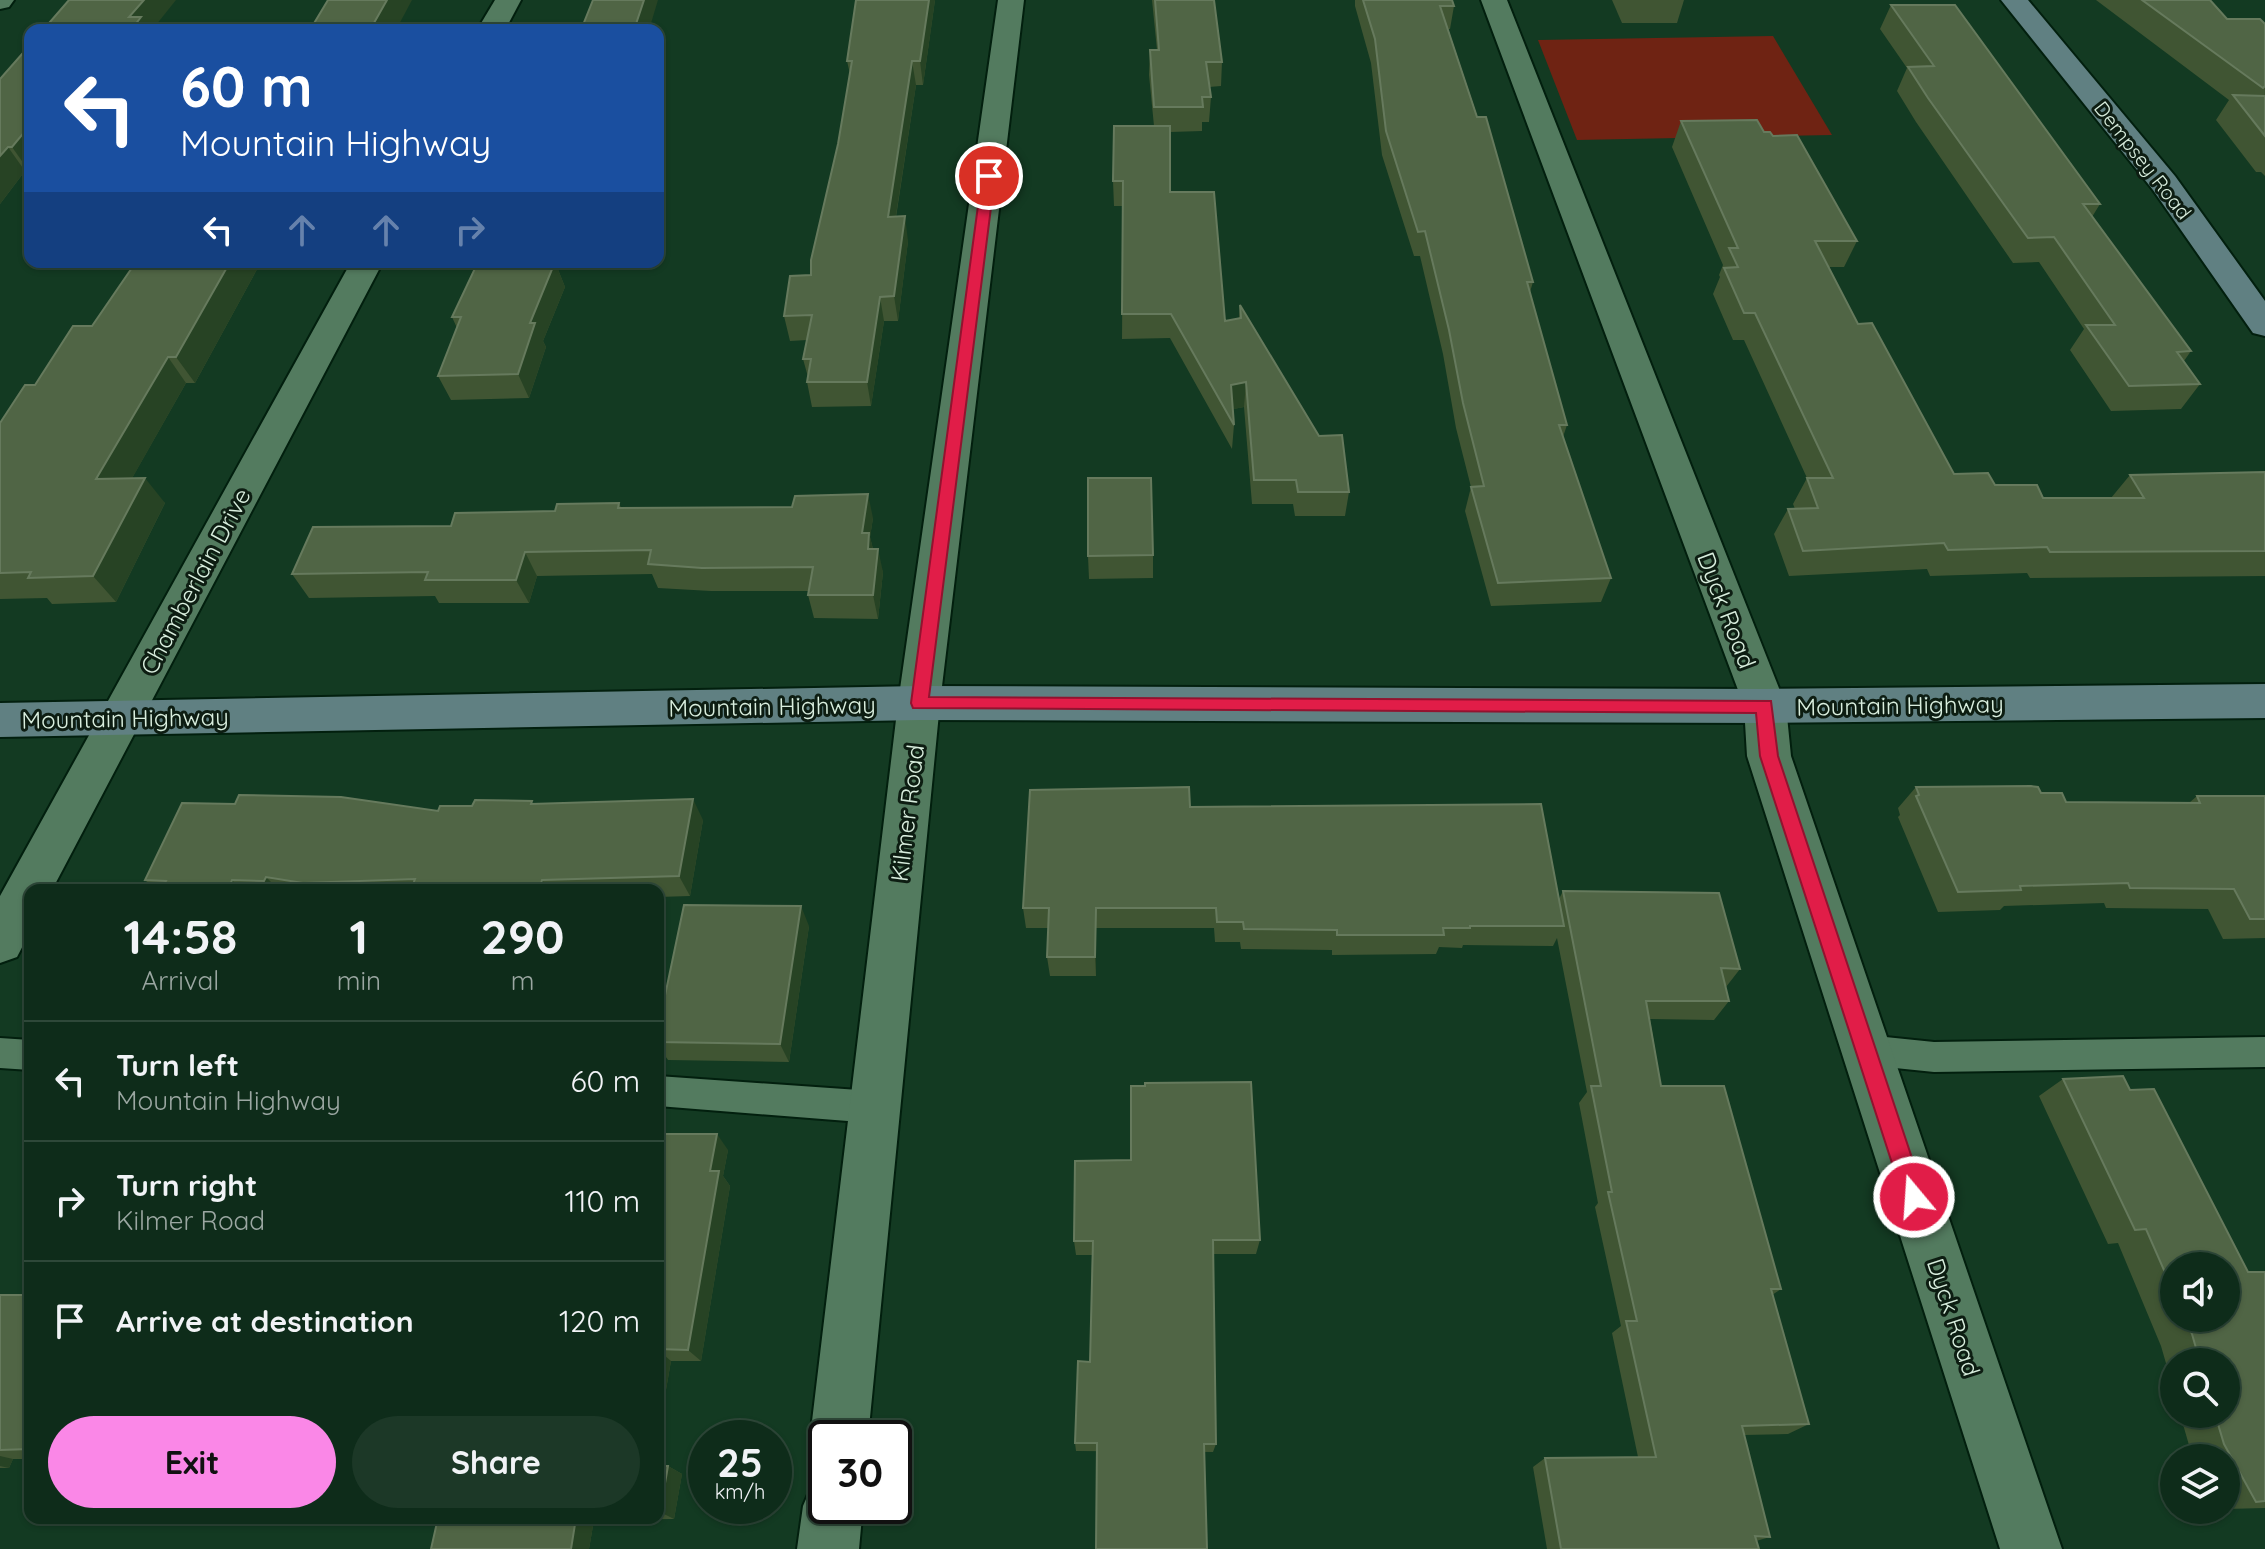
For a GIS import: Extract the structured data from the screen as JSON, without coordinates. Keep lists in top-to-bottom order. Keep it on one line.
{"streets":{"street":["Dempsey Road","Chamberlain Drive","Dyck Road","Mountain Highway","Kilmer Road"]},"crossings":[["Chamberlain Drive","Mountain Highway"],["Dyck Road","Mountain Highway"],["Mountain Highway","Kilmer Road"]],"page":{"turn":["60 m","Mountain Highway"],"eta":["14:58","Arrival","1","min","290","m"],"list":[{"name":"Turn left","note":"Mountain Highway","value":"60 m"},{"name":"Turn right","note":"Kilmer Road","value":"110 m"},{"name":"Arrive at destination","value":"120 m"}],"buttons":["Exit","Share"],"speed":"25 km/h","limit":"30"}}
